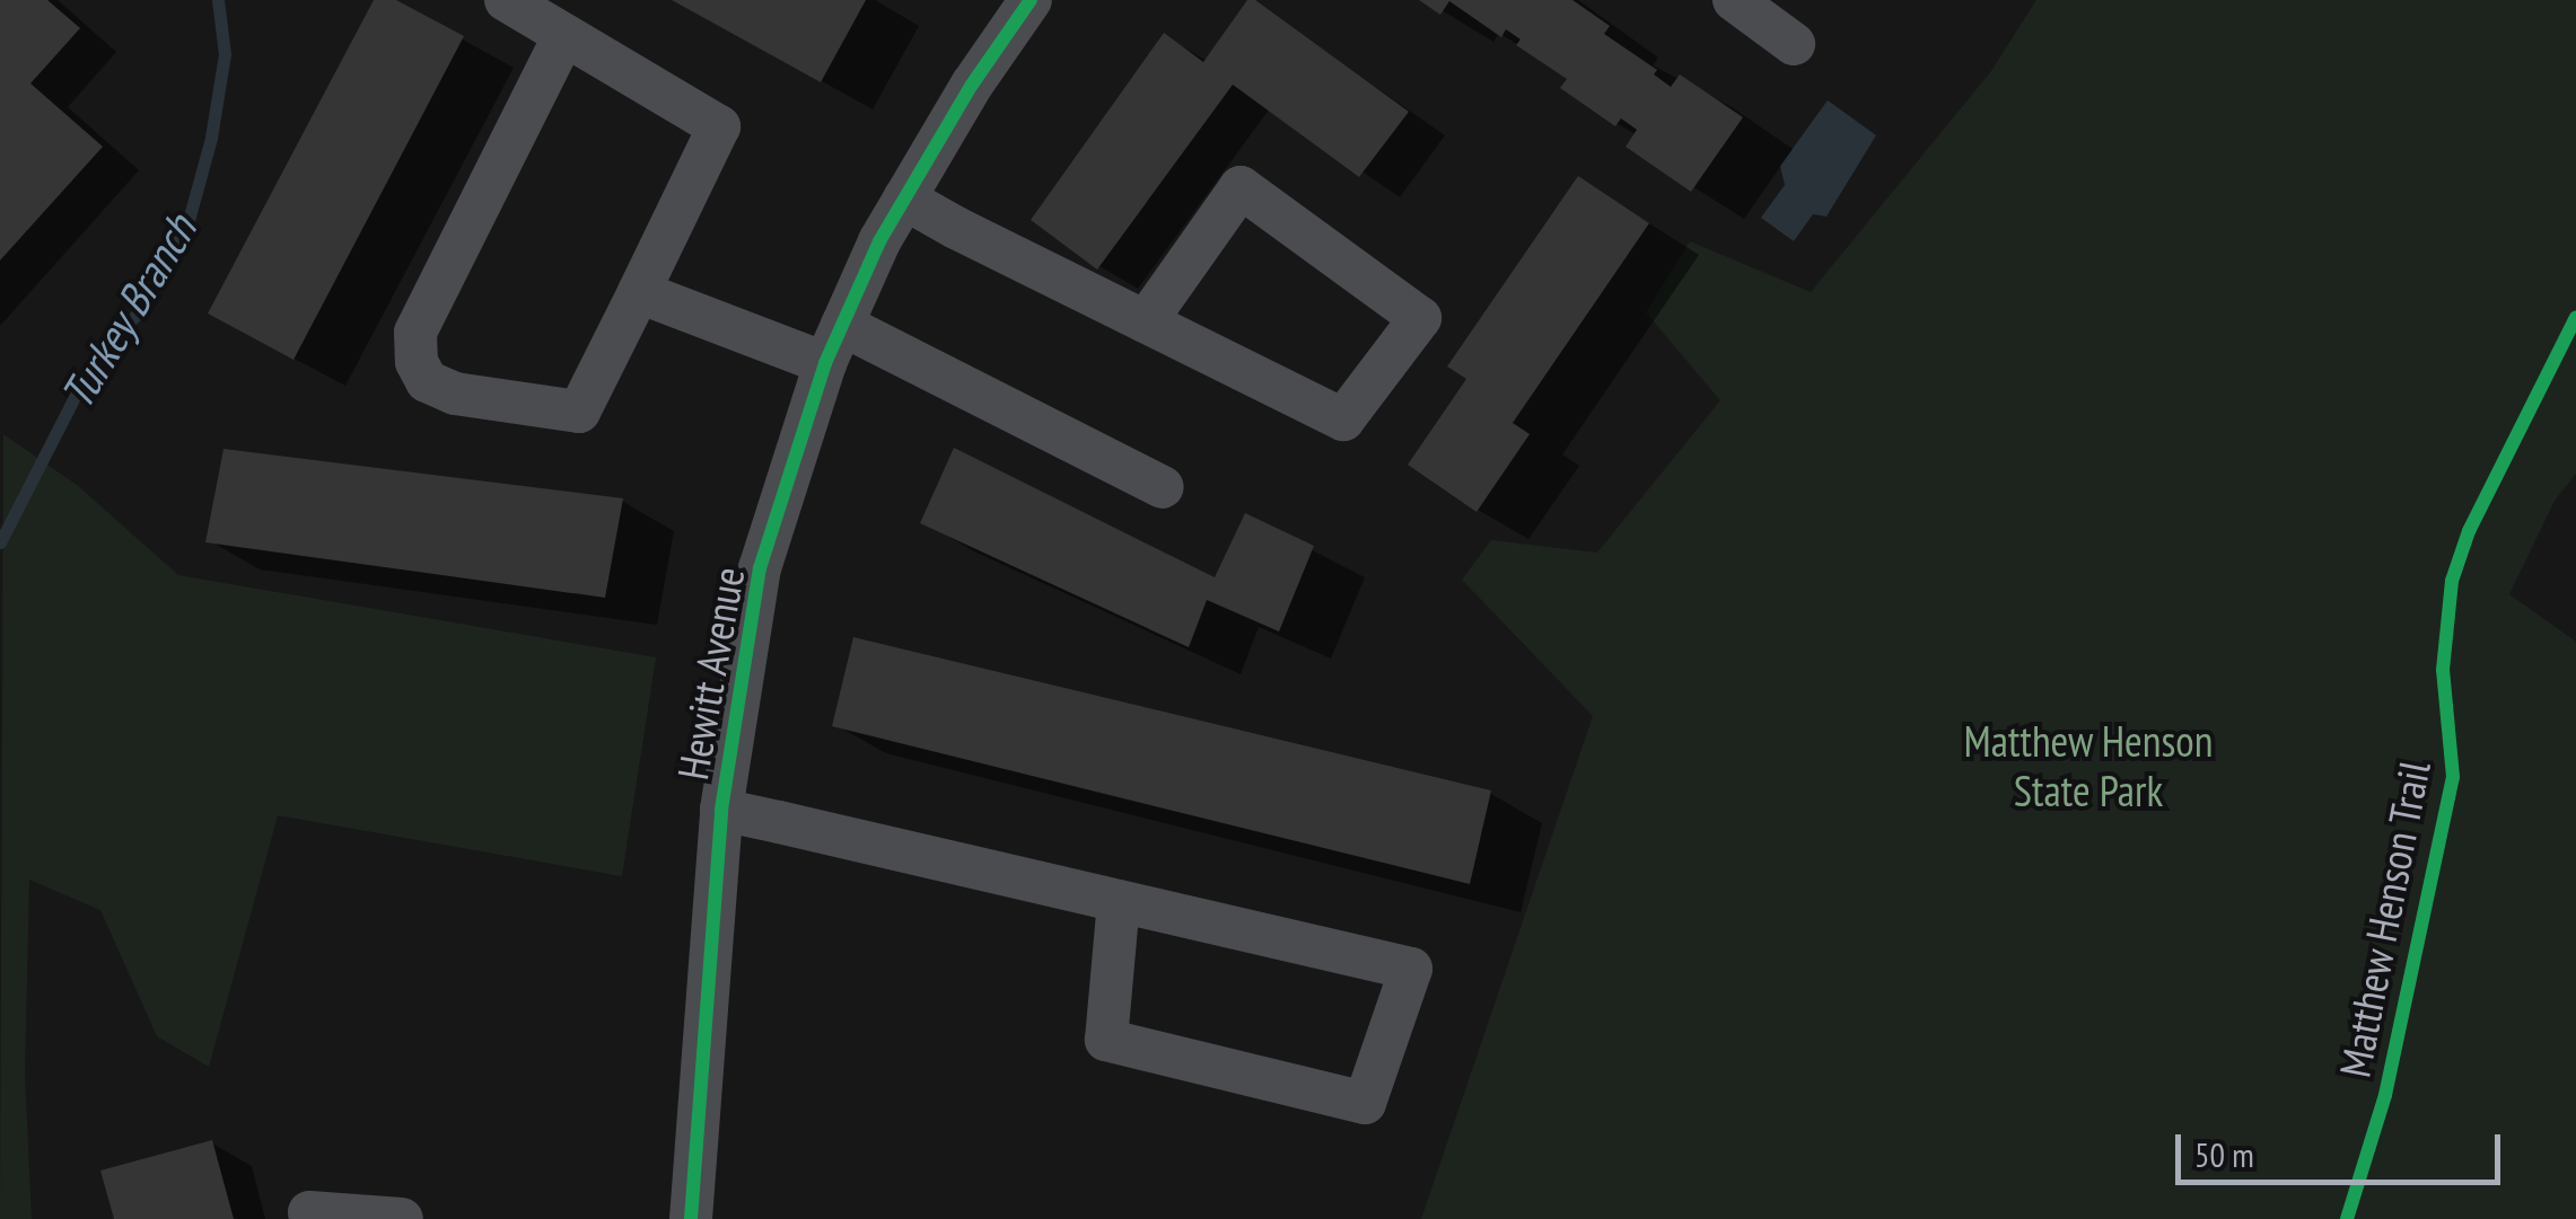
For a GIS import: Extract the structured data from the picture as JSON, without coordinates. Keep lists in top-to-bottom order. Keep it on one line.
{"streets":{"street":["Hewitt Avenue"],"cycle path":["Matthew Henson Trail"]},"water":["Turkey Branch"],"parks":["Matthew Henson State Park"],"scale_bar":"50 m"}
